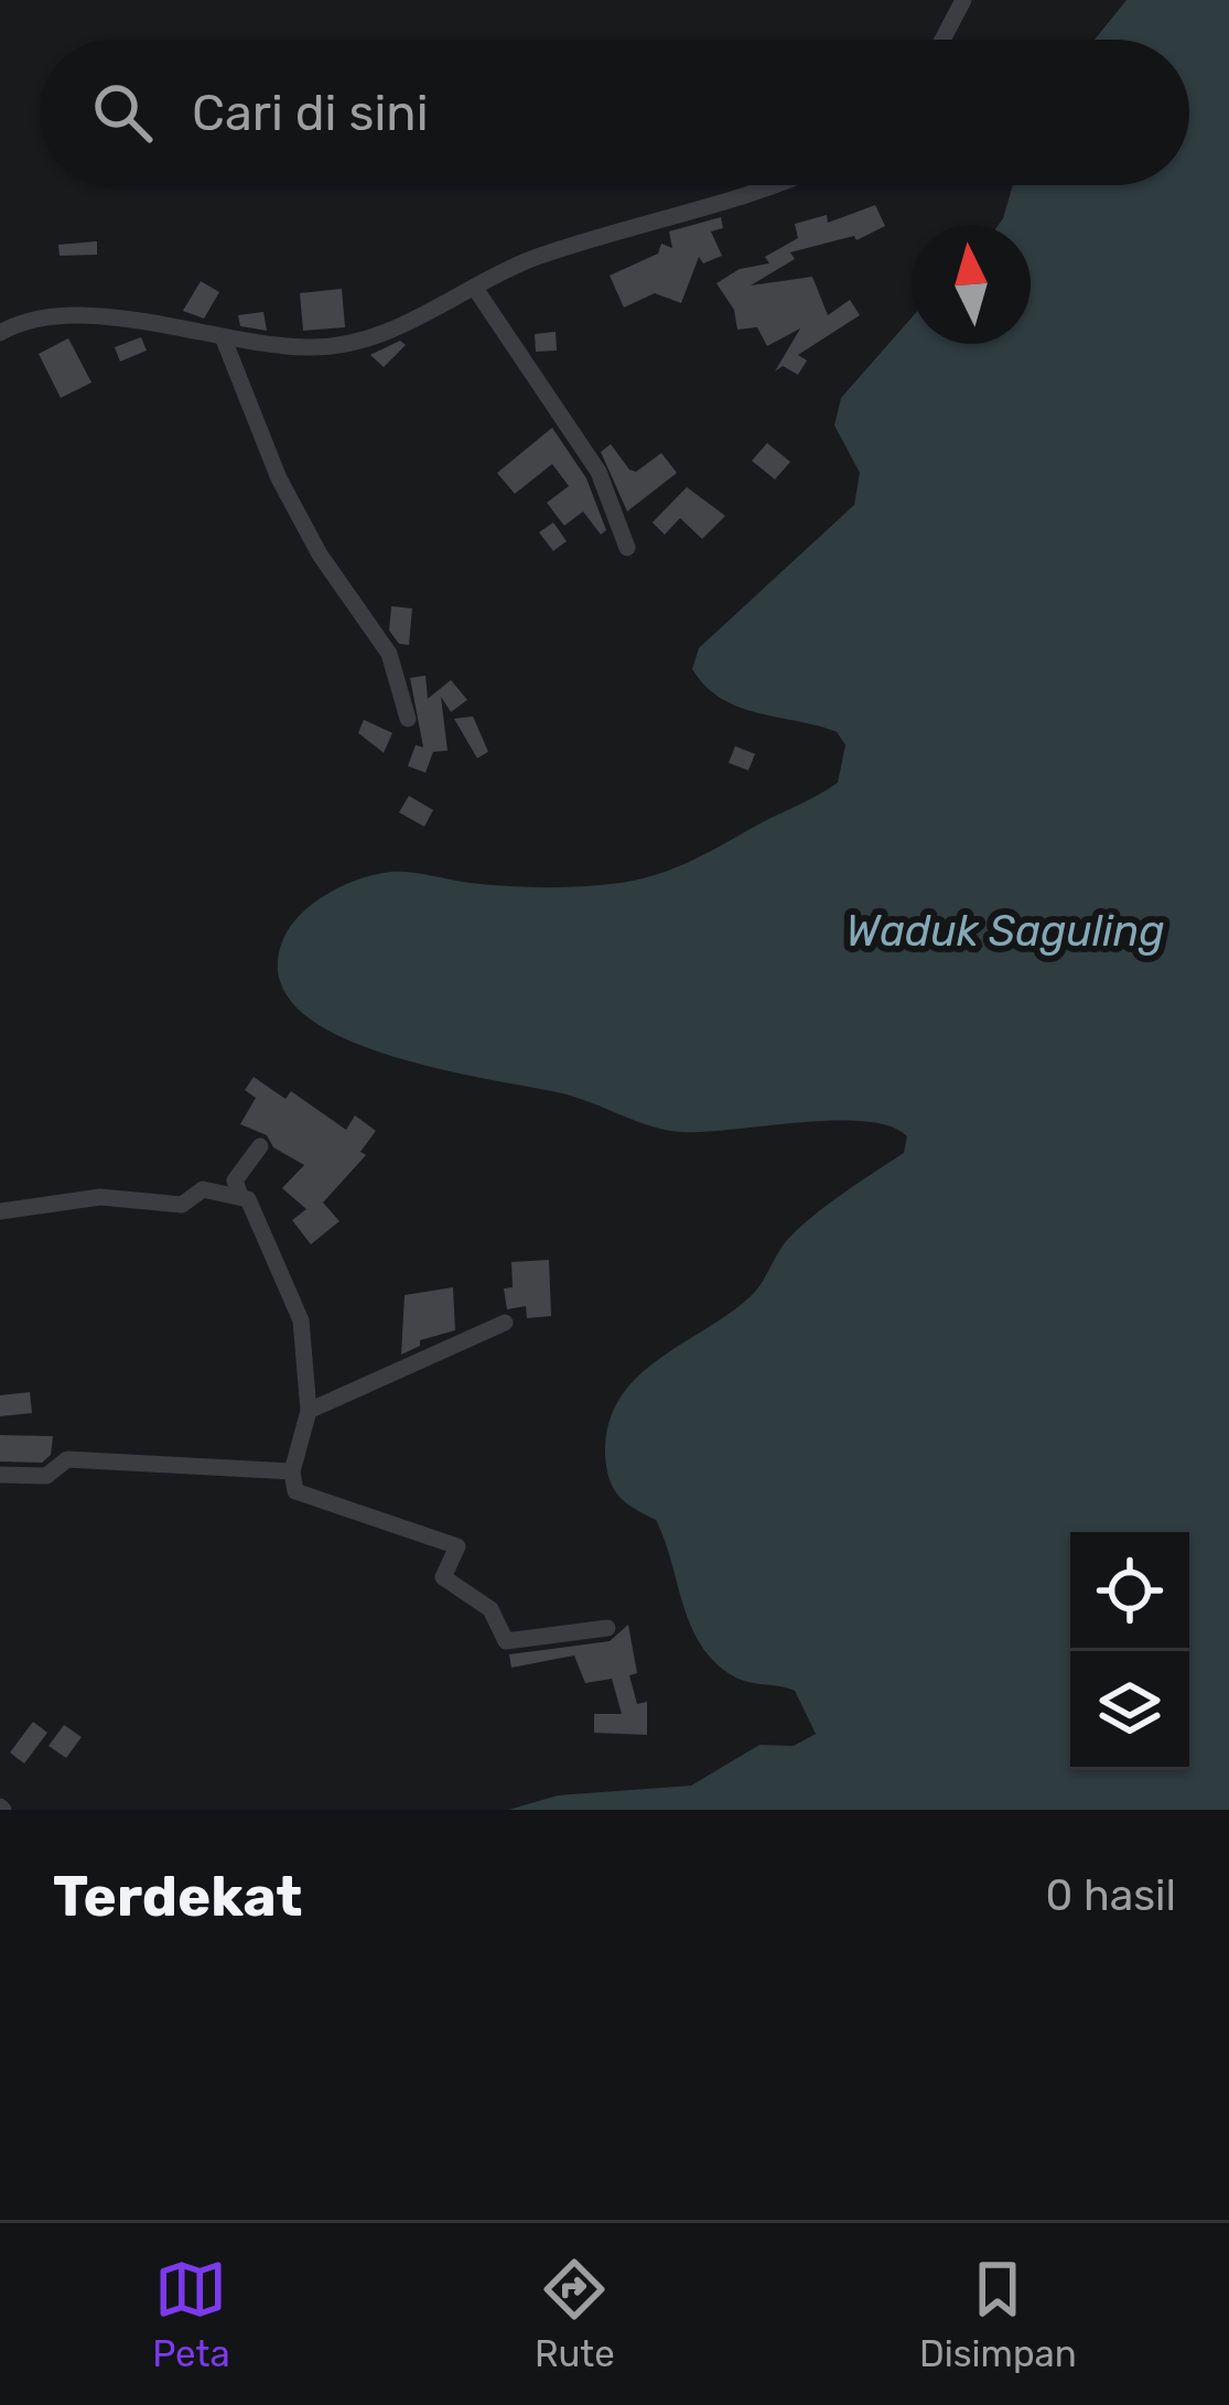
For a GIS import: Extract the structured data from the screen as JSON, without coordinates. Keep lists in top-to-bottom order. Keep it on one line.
{"water":["Waduk Saguling"],"north":"top","page":{"search":"Cari di sini","heading":["Terdekat","0 hasil"],"nav":["Peta","Rute","Disimpan"]}}
